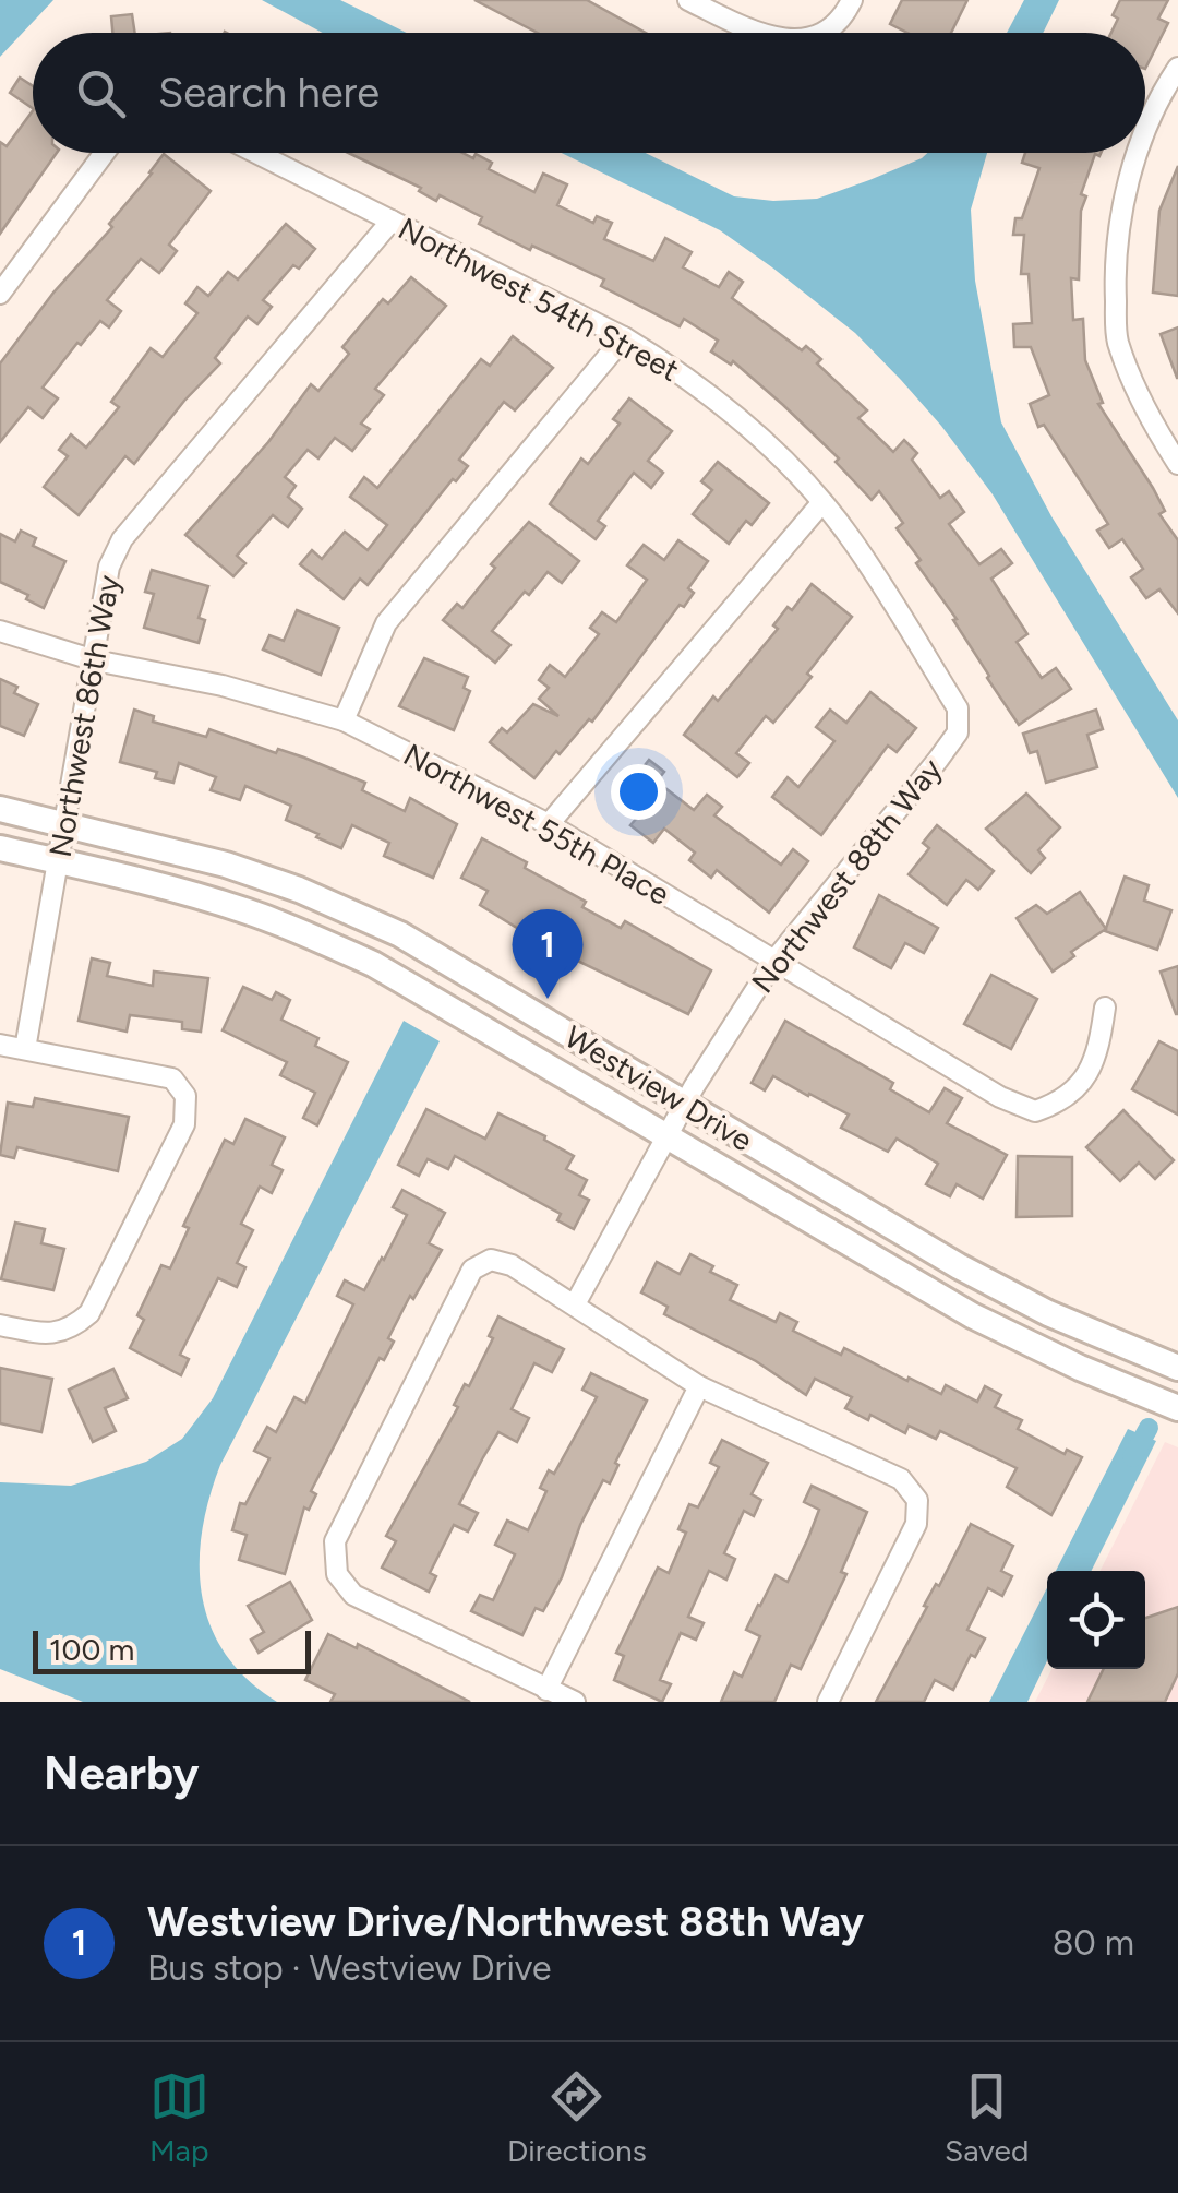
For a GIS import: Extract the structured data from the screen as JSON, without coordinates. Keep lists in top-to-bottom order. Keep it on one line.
{"streets":{"street":["Northwest 54th Street","Northwest 86th Way","Northwest 55th Place","Northwest 88th Way","Westview Drive"]},"crossings":[["Northwest 54th Street","Northwest 86th Way"],["Northwest 54th Street","Northwest 88th Way"],["Northwest 86th Way","Northwest 55th Place"],["Northwest 86th Way","Westview Drive"],["Northwest 55th Place","Northwest 88th Way"],["Northwest 88th Way","Westview Drive"]],"scale_bar":"100 m","page":{"search":"Search here","pins":"1","scale":"100 m","heading":"Nearby","list":[{"mark":"1","name":"Westview Drive/Northwest 88th Way","note":"Bus stop · Westview Drive","value":"80 m"}],"nav":["Map","Directions","Saved"]}}
